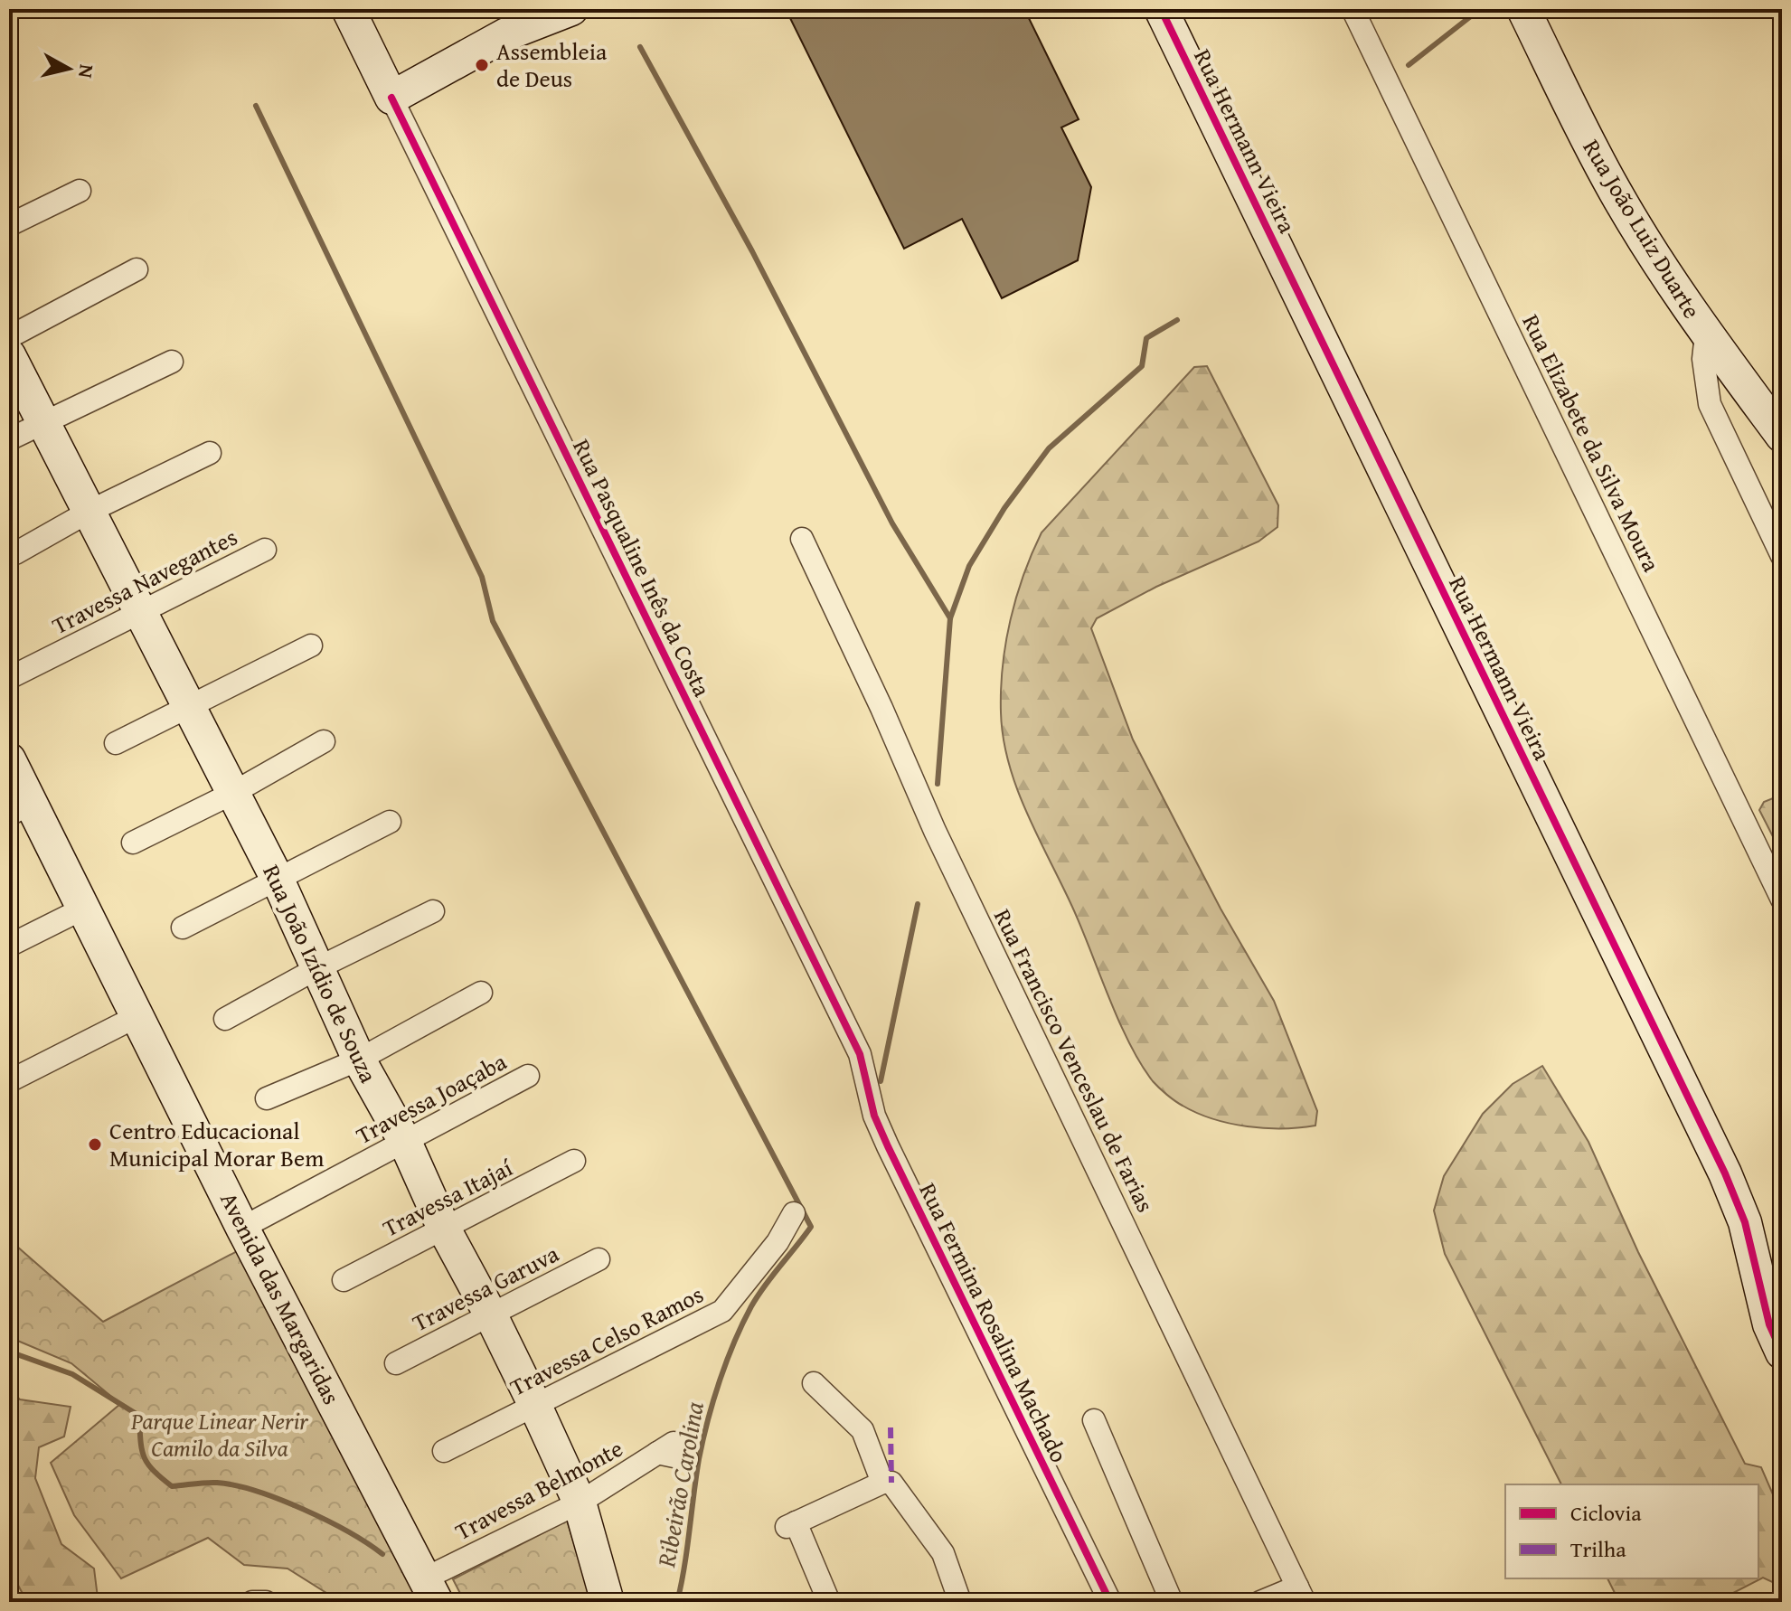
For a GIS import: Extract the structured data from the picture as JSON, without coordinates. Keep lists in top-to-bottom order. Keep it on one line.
{"streets":{"street":["Rua Hermann Vieira","Rua João Luiz Duarte","Rua Elizabete da Silva Moura","Rua Pasqualine Inês da Costa","Travessa Navegantes","Rua João Izídio de Souza","Rua Francisco Venceslau de Farias","Travessa Joaçaba","Travessa Itajaí","Travessa Garuva","Avenida das Margaridas","Rua Fermina Rosalina Machado","Travessa Celso Ramos","Travessa Belmonte"]},"crossings":[["Rua Pasqualine Inês da Costa","Rua Fermina Rosalina Machado"],["Travessa Navegantes","Rua João Izídio de Souza"],["Rua João Izídio de Souza","Travessa Joaçaba"],["Rua João Izídio de Souza","Travessa Itajaí"],["Rua João Izídio de Souza","Travessa Garuva"],["Rua João Izídio de Souza","Travessa Celso Ramos"],["Rua João Izídio de Souza","Travessa Belmonte"],["Travessa Joaçaba","Avenida das Margaridas"],["Avenida das Margaridas","Travessa Belmonte"]],"water":["Ribeirão Carolina"],"parks":["Parque Linear Nerir Camilo da Silva"],"places":["Assembleia de Deus","Centro Educacional Municipal Morar Bem"],"legend":["Ciclovia","Trilha"],"north":"right"}
